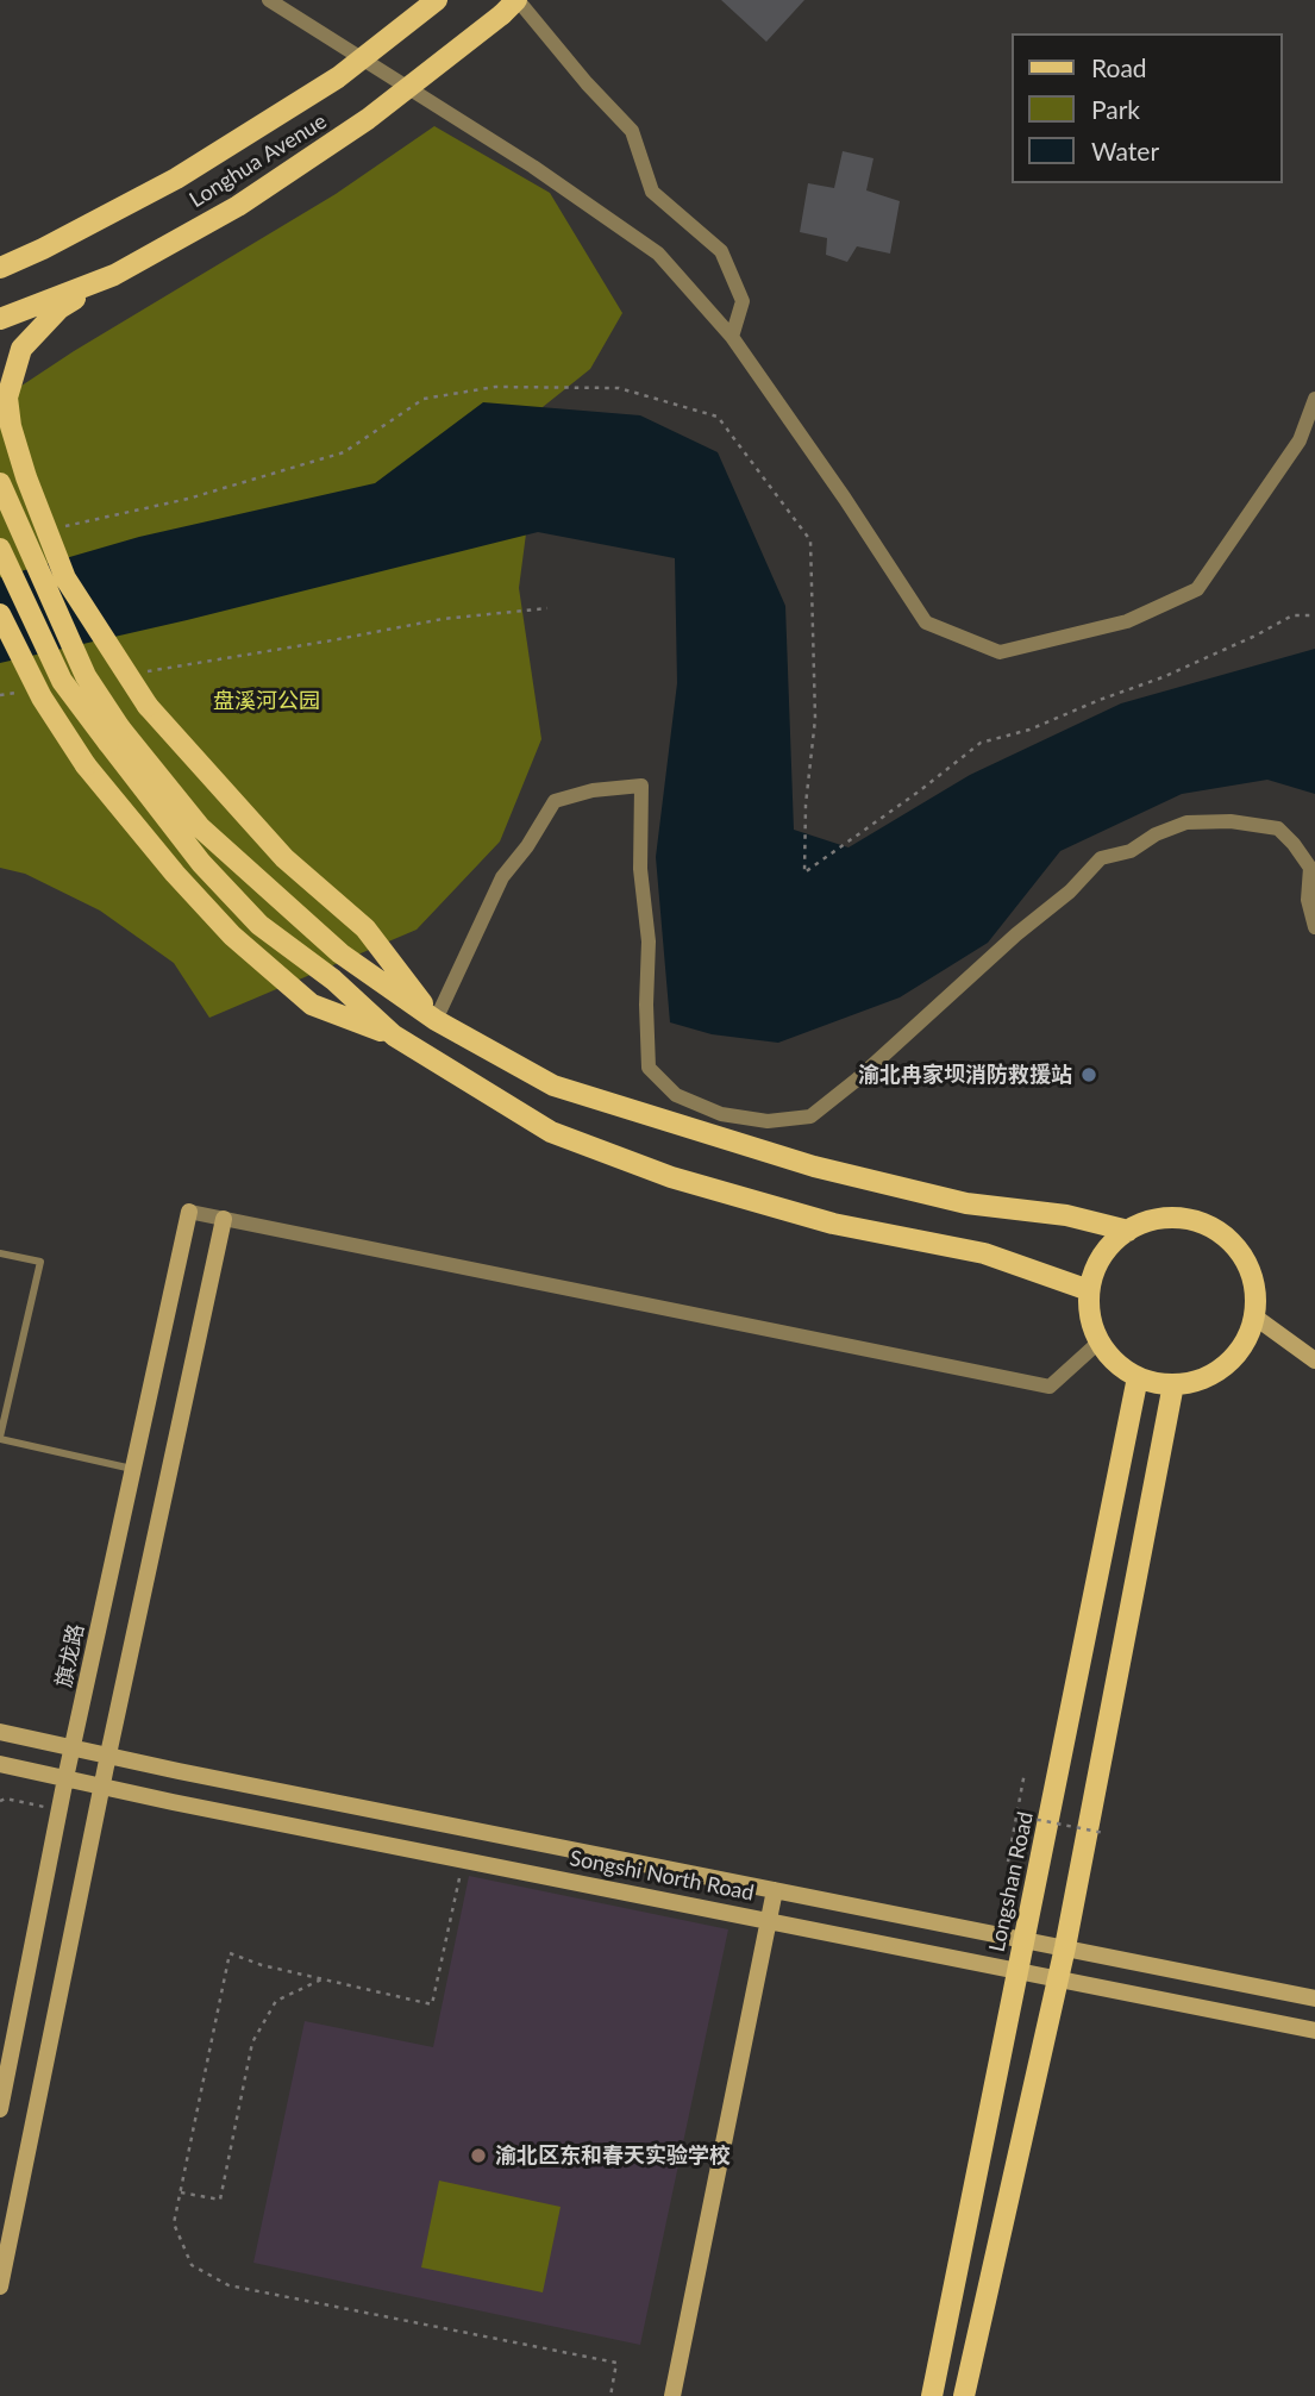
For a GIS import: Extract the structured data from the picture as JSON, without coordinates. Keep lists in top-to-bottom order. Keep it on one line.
{"streets":{"main road":["Longhua Avenue","旗龙路","Songshi North Road","Longshan Road"]},"crossings":[["旗龙路","Songshi North Road"],["Songshi North Road","Longshan Road"]],"parks":["盘溪河公园"],"places":["渝北冉家坝消防救援站","渝北区东和春天实验学校"],"legend":["Road","Park","Water"]}
